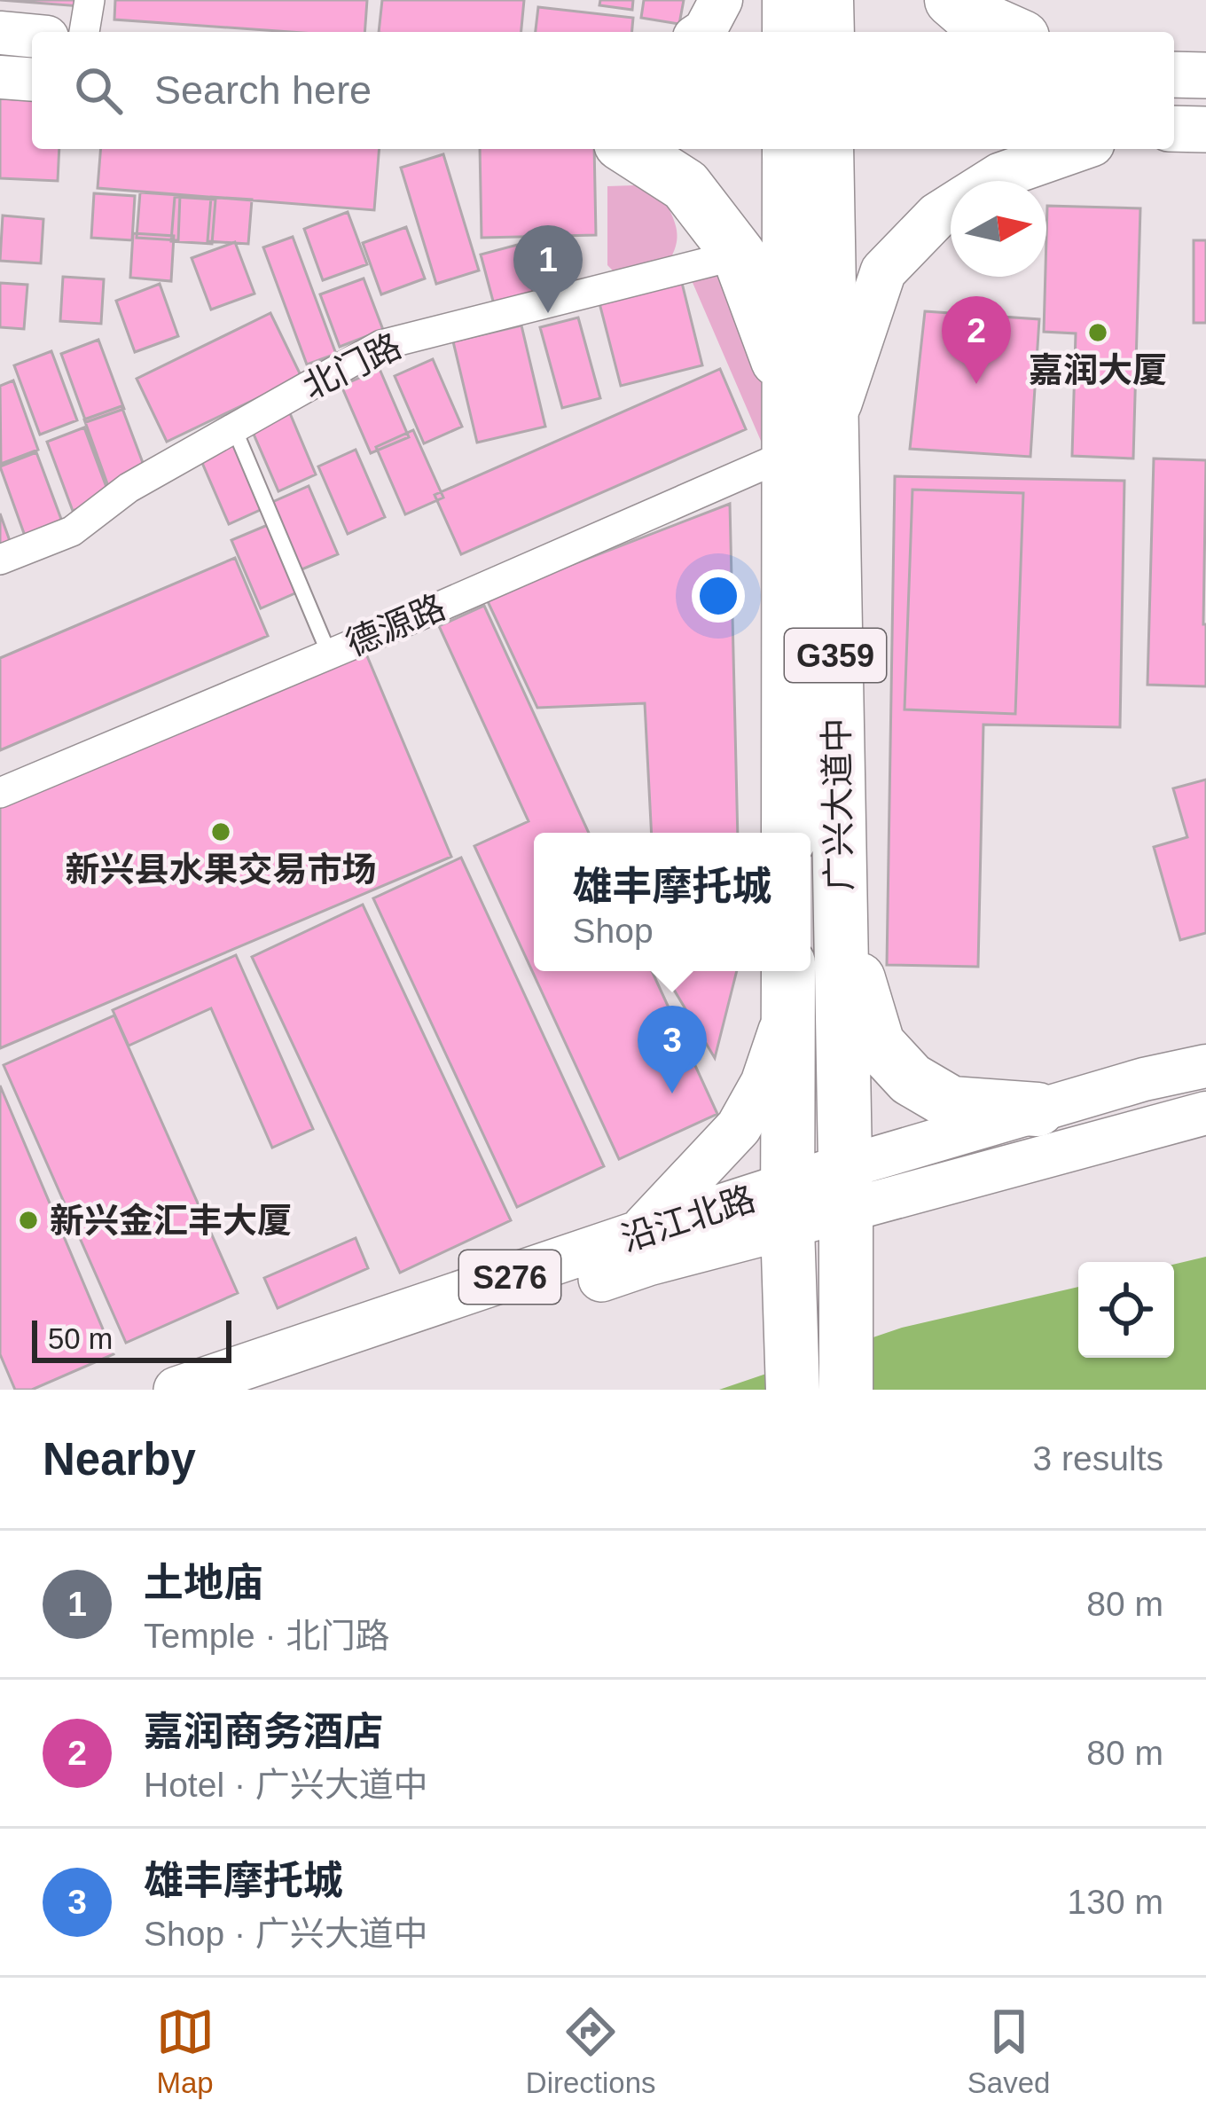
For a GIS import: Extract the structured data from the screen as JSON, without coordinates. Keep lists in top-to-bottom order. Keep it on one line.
{"streets":{"highway":["G359","广兴大道中"],"main road":["沿江北路","S276"],"street":["北门路","德源路"]},"crossings":[["德源路","广兴大道中"],["G359","广兴大道中"],["G359","沿江北路"],["广兴大道中","沿江北路"]],"places":["嘉润大厦","新兴县水果交易市场","新兴金汇丰大厦"],"scale_bar":"50 m","north":"right","page":{"search":"Search here","pins":["1","2","3"],"popup":["雄丰摩托城","Shop"],"scale":"50 m","heading":["Nearby","3 results"],"list":[{"mark":"1","name":"土地庙","note":"Temple · 北门路","value":"80 m"},{"mark":"2","name":"嘉润商务酒店","note":"Hotel · 广兴大道中","value":"80 m"},{"mark":"3","name":"雄丰摩托城","note":"Shop · 广兴大道中","value":"130 m"}],"nav":["Map","Directions","Saved"]}}
